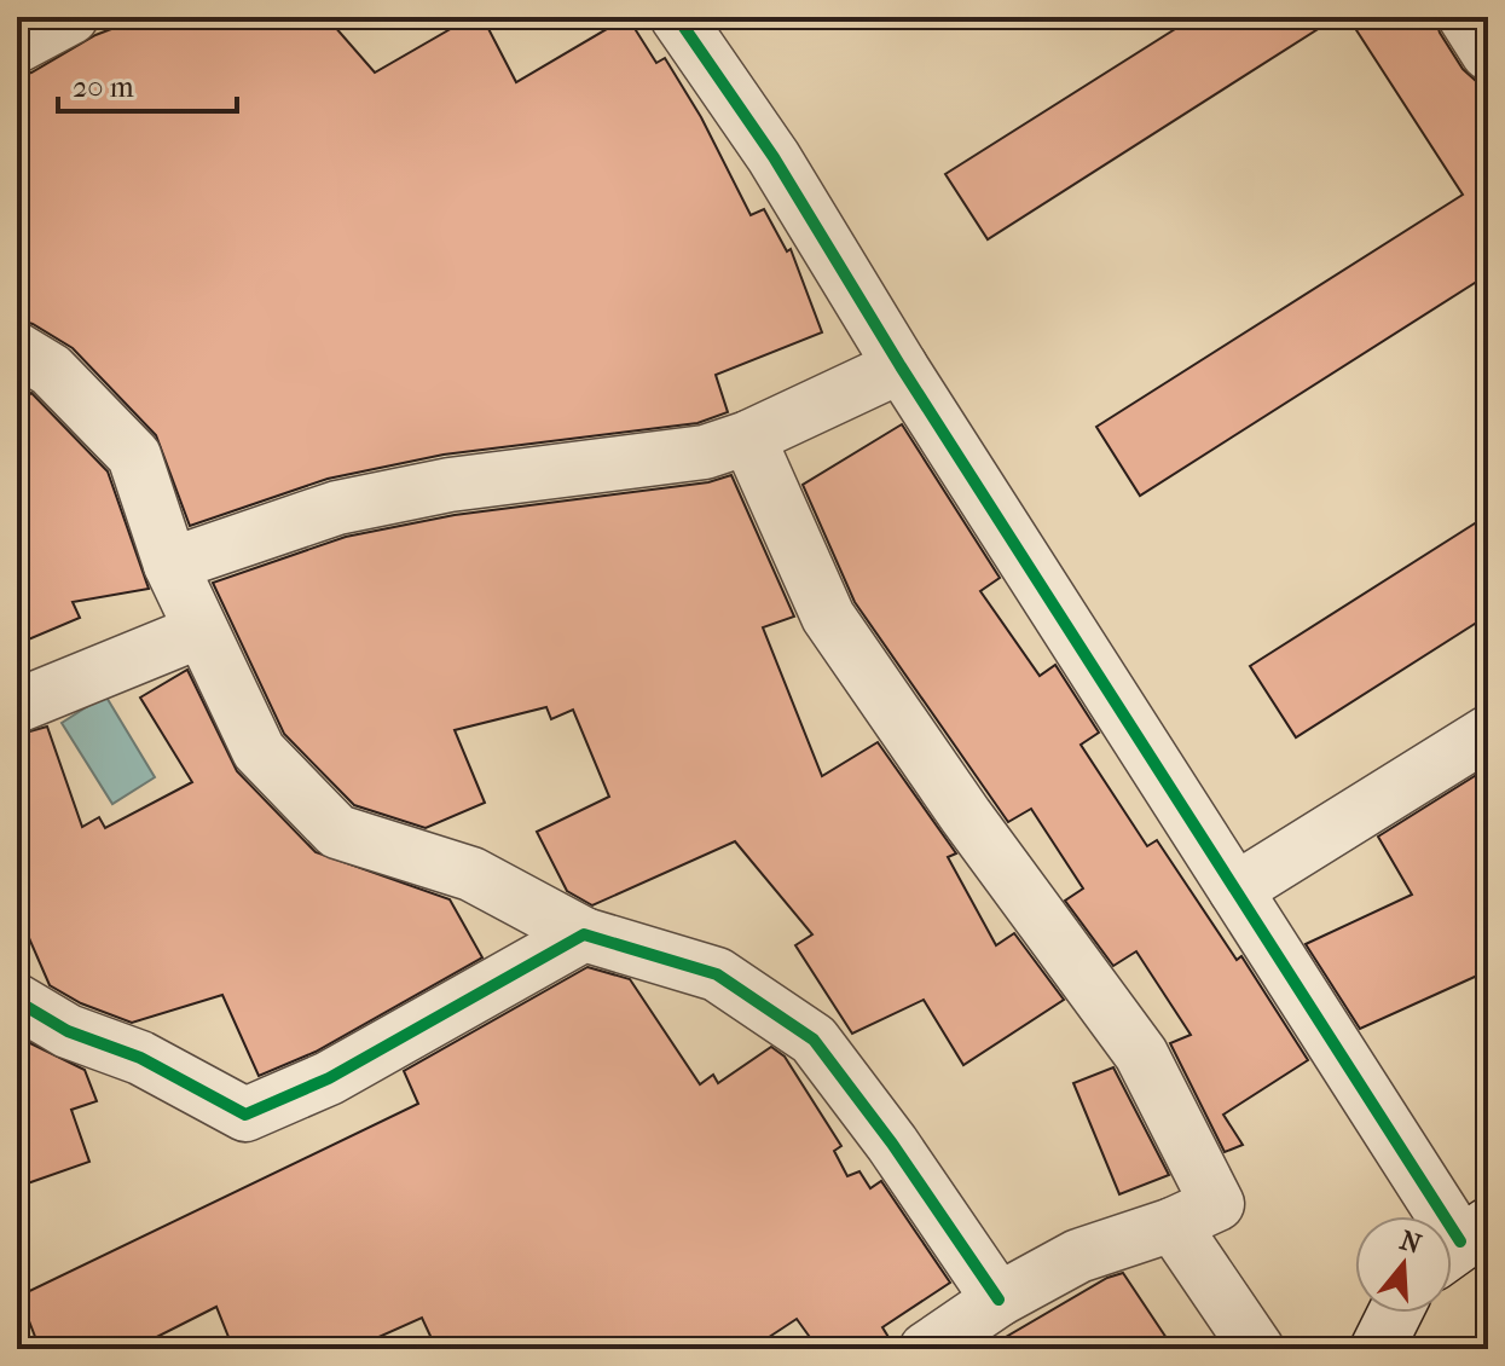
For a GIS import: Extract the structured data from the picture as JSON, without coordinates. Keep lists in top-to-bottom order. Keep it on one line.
{"scale_bar":"20 m","north":"top"}
